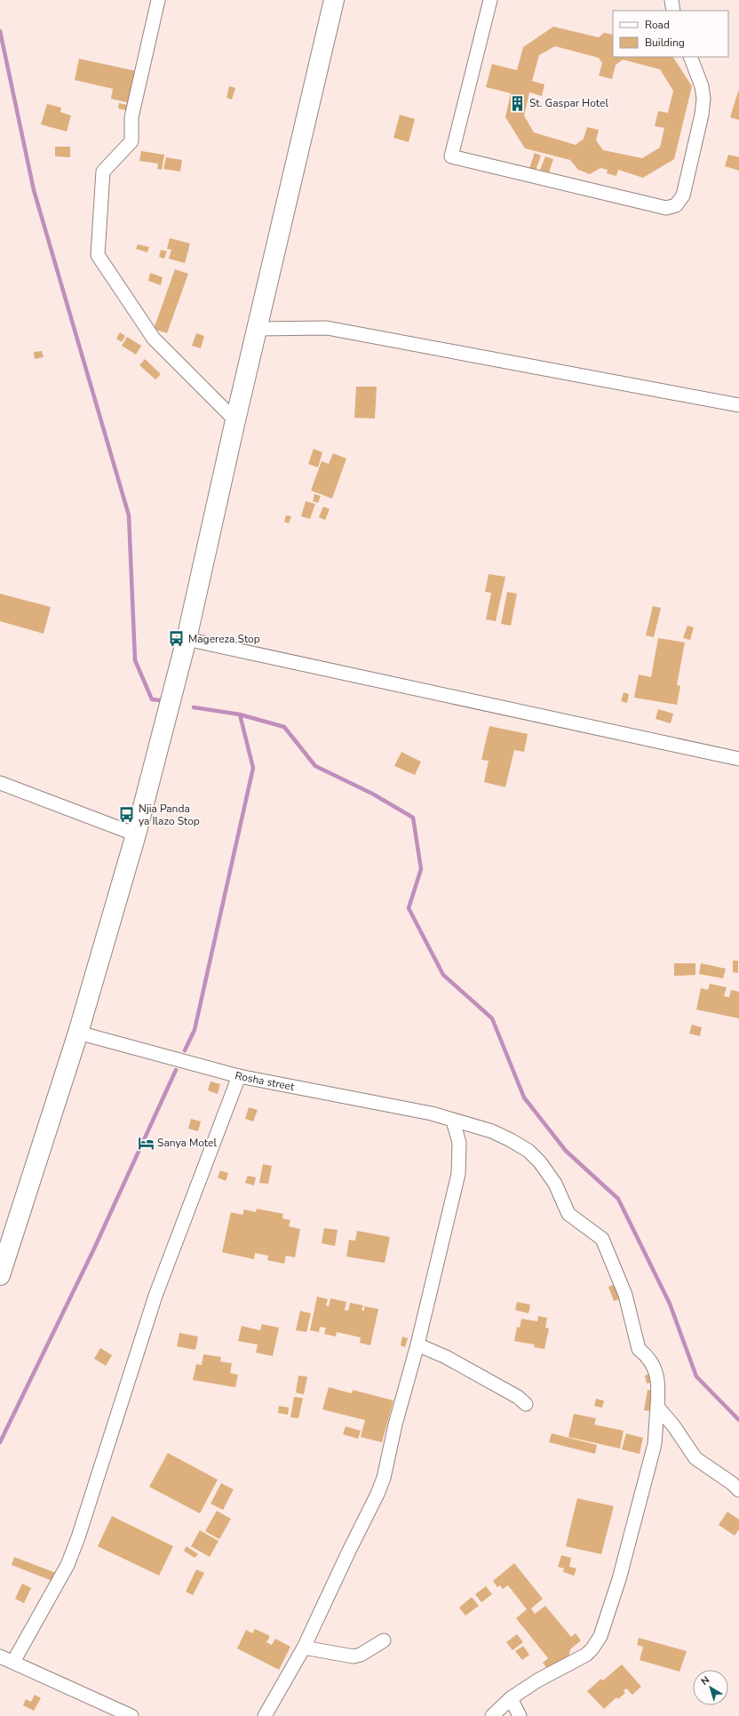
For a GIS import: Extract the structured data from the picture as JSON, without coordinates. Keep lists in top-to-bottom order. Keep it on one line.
{"streets":{"street":["Rosha street"]},"places":{"building":["St. Gaspar Hotel"],"bus stop":["Magereza Stop","Njia Panda ya Ilazo Stop"],"hotel":["Sanya Motel"]},"legend":["Road","Building"],"north":"top left"}
